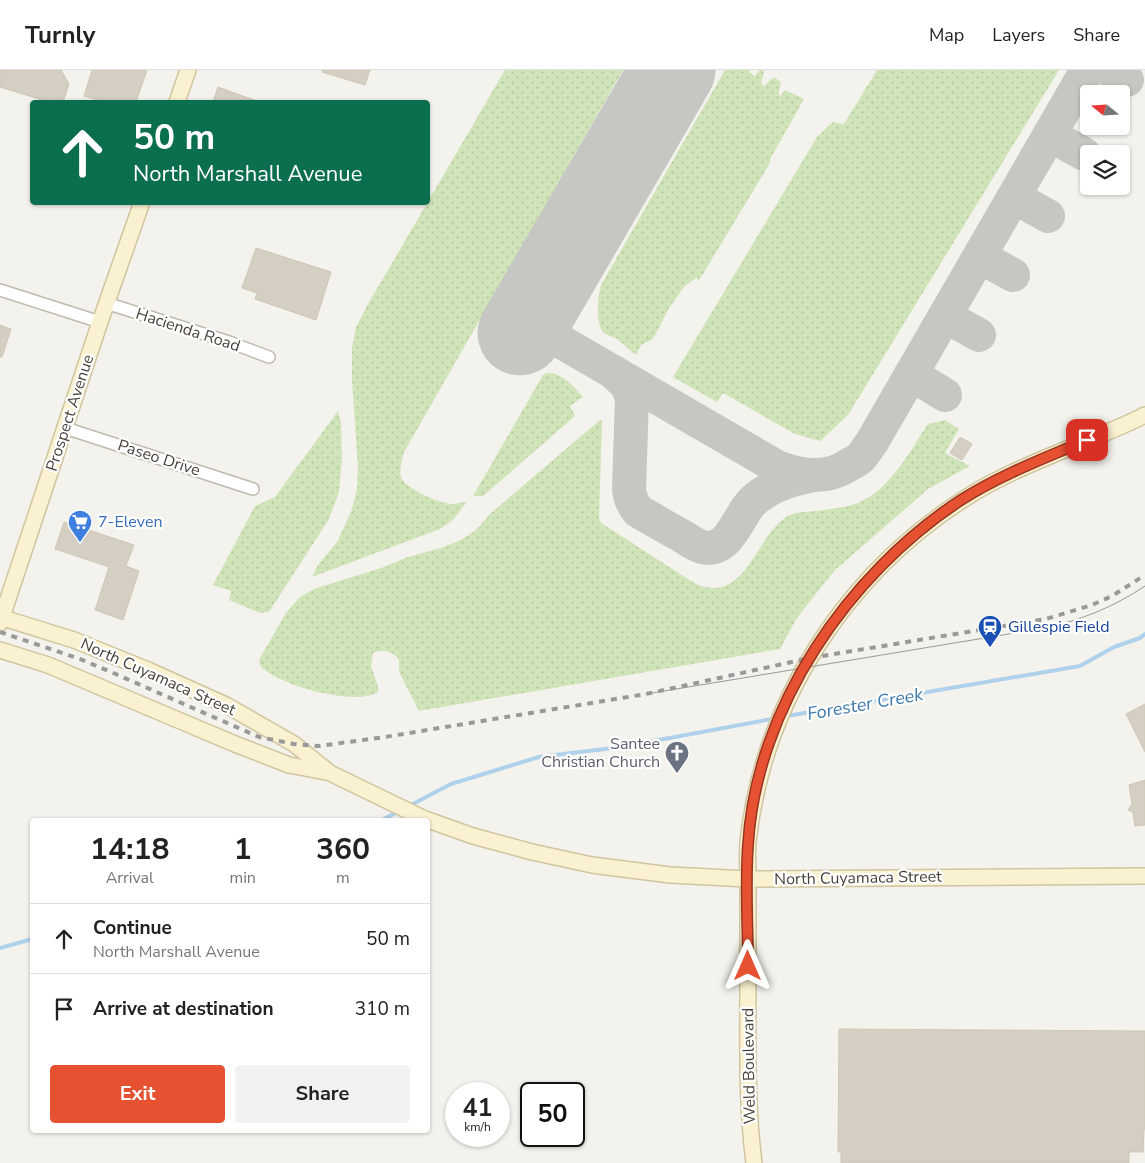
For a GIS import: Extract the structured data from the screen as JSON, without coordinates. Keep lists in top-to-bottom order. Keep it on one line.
{"streets":{"main road":["Prospect Avenue","North Cuyamaca Street","Weld Boulevard"],"street":["Hacienda Road","Paseo Drive"]},"crossings":[["Hacienda Road","Prospect Avenue"],["Prospect Avenue","Paseo Drive"],["Prospect Avenue","North Cuyamaca Street"],["North Cuyamaca Street","Weld Boulevard"]],"water":["Forester Creek"],"places":{"supermarket":["7-Eleven"],"station":["Gillespie Field"],"church":["Santee Christian Church"]},"north":"left","page":{"header":"Turnly","nav":["Map","Layers","Share"],"turn":["50 m","North Marshall Avenue"],"eta":["14:18","Arrival","1","min","360","m"],"list":[{"name":"Continue","note":"North Marshall Avenue","value":"50 m"},{"name":"Arrive at destination","value":"310 m"}],"buttons":["Exit","Share"],"speed":"41 km/h","limit":"50"}}
